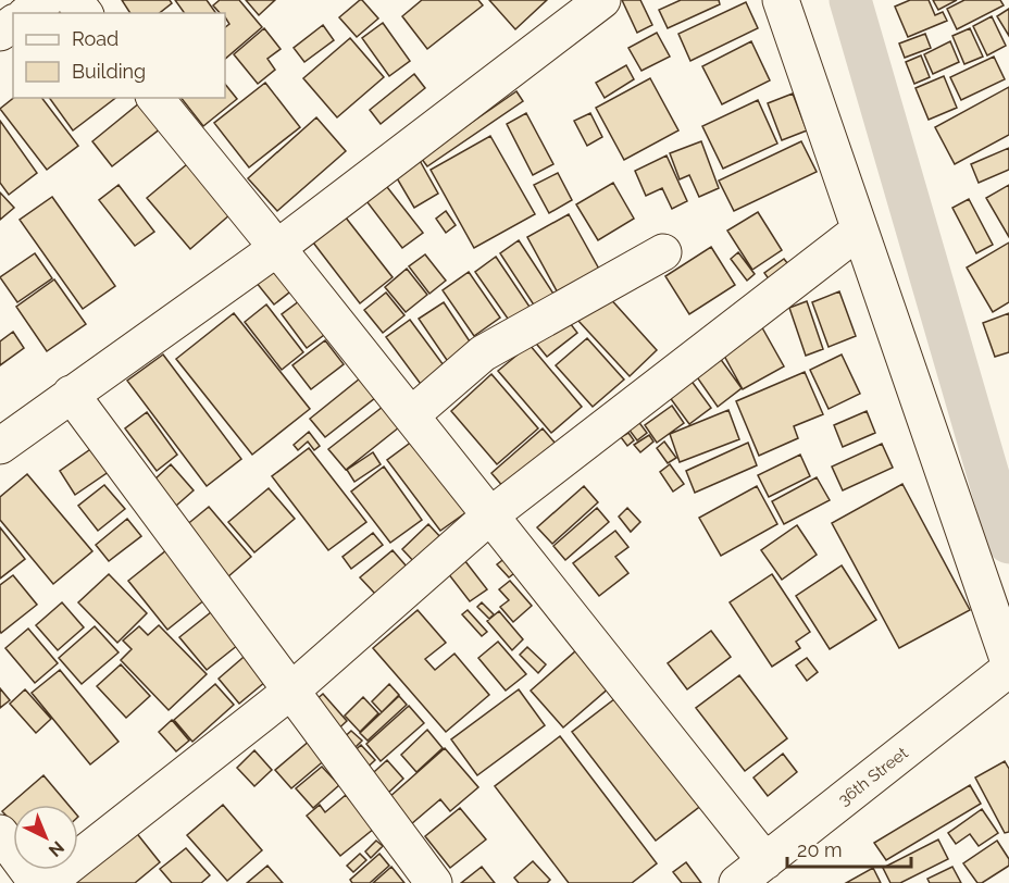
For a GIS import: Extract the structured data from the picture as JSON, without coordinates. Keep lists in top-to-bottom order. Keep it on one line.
{"streets":{"street":["36th Street"]},"legend":["Road","Building"],"scale_bar":"20 m","north":"bottom right"}
